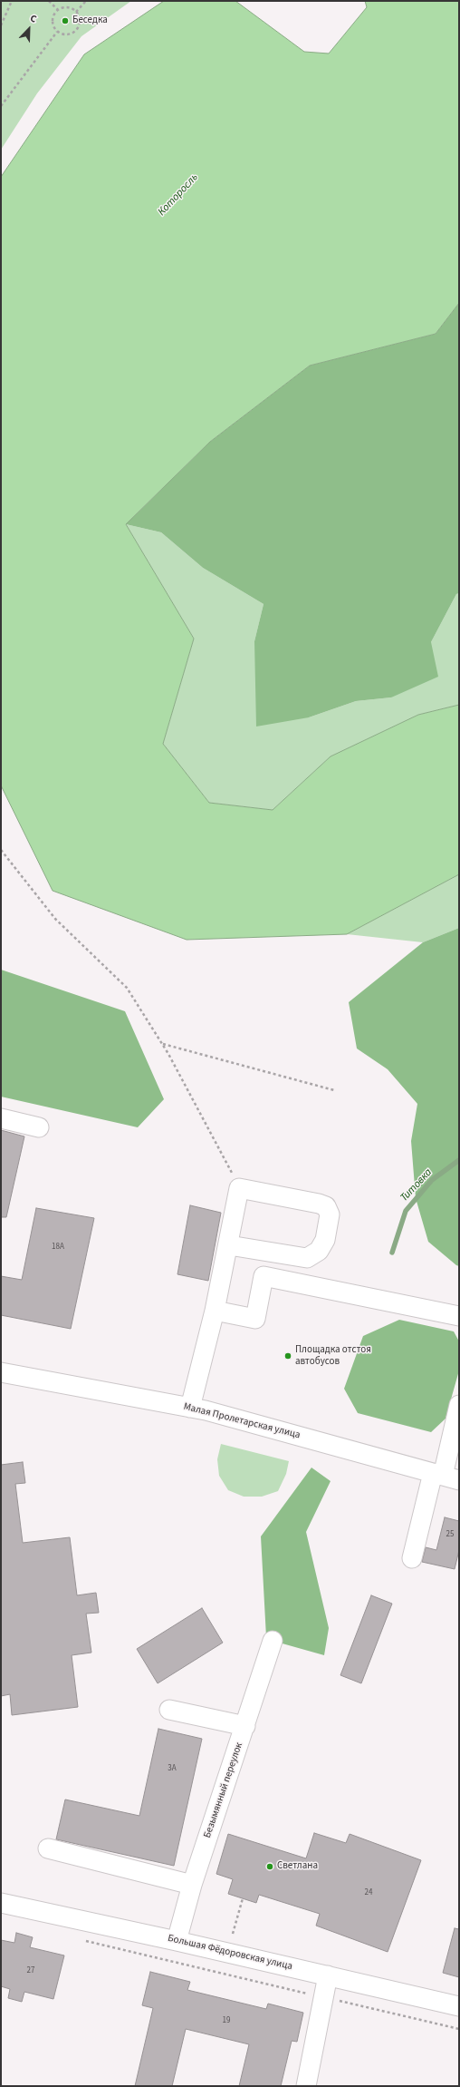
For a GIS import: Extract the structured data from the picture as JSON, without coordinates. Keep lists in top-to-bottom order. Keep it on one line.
{"streets":{"street":["Малая Пролетарская улица","Безымянный переулок","Большая Фёдоровская улица"]},"crossings":[["Безымянный переулок","Большая Фёдоровская улица"]],"water":["Которосль","Титовка"],"places":["Беседка","Площадка отстоя автобусов","Светлана"],"house_numbers":["18А","25","3А","24","27","19"],"north":"top right"}
